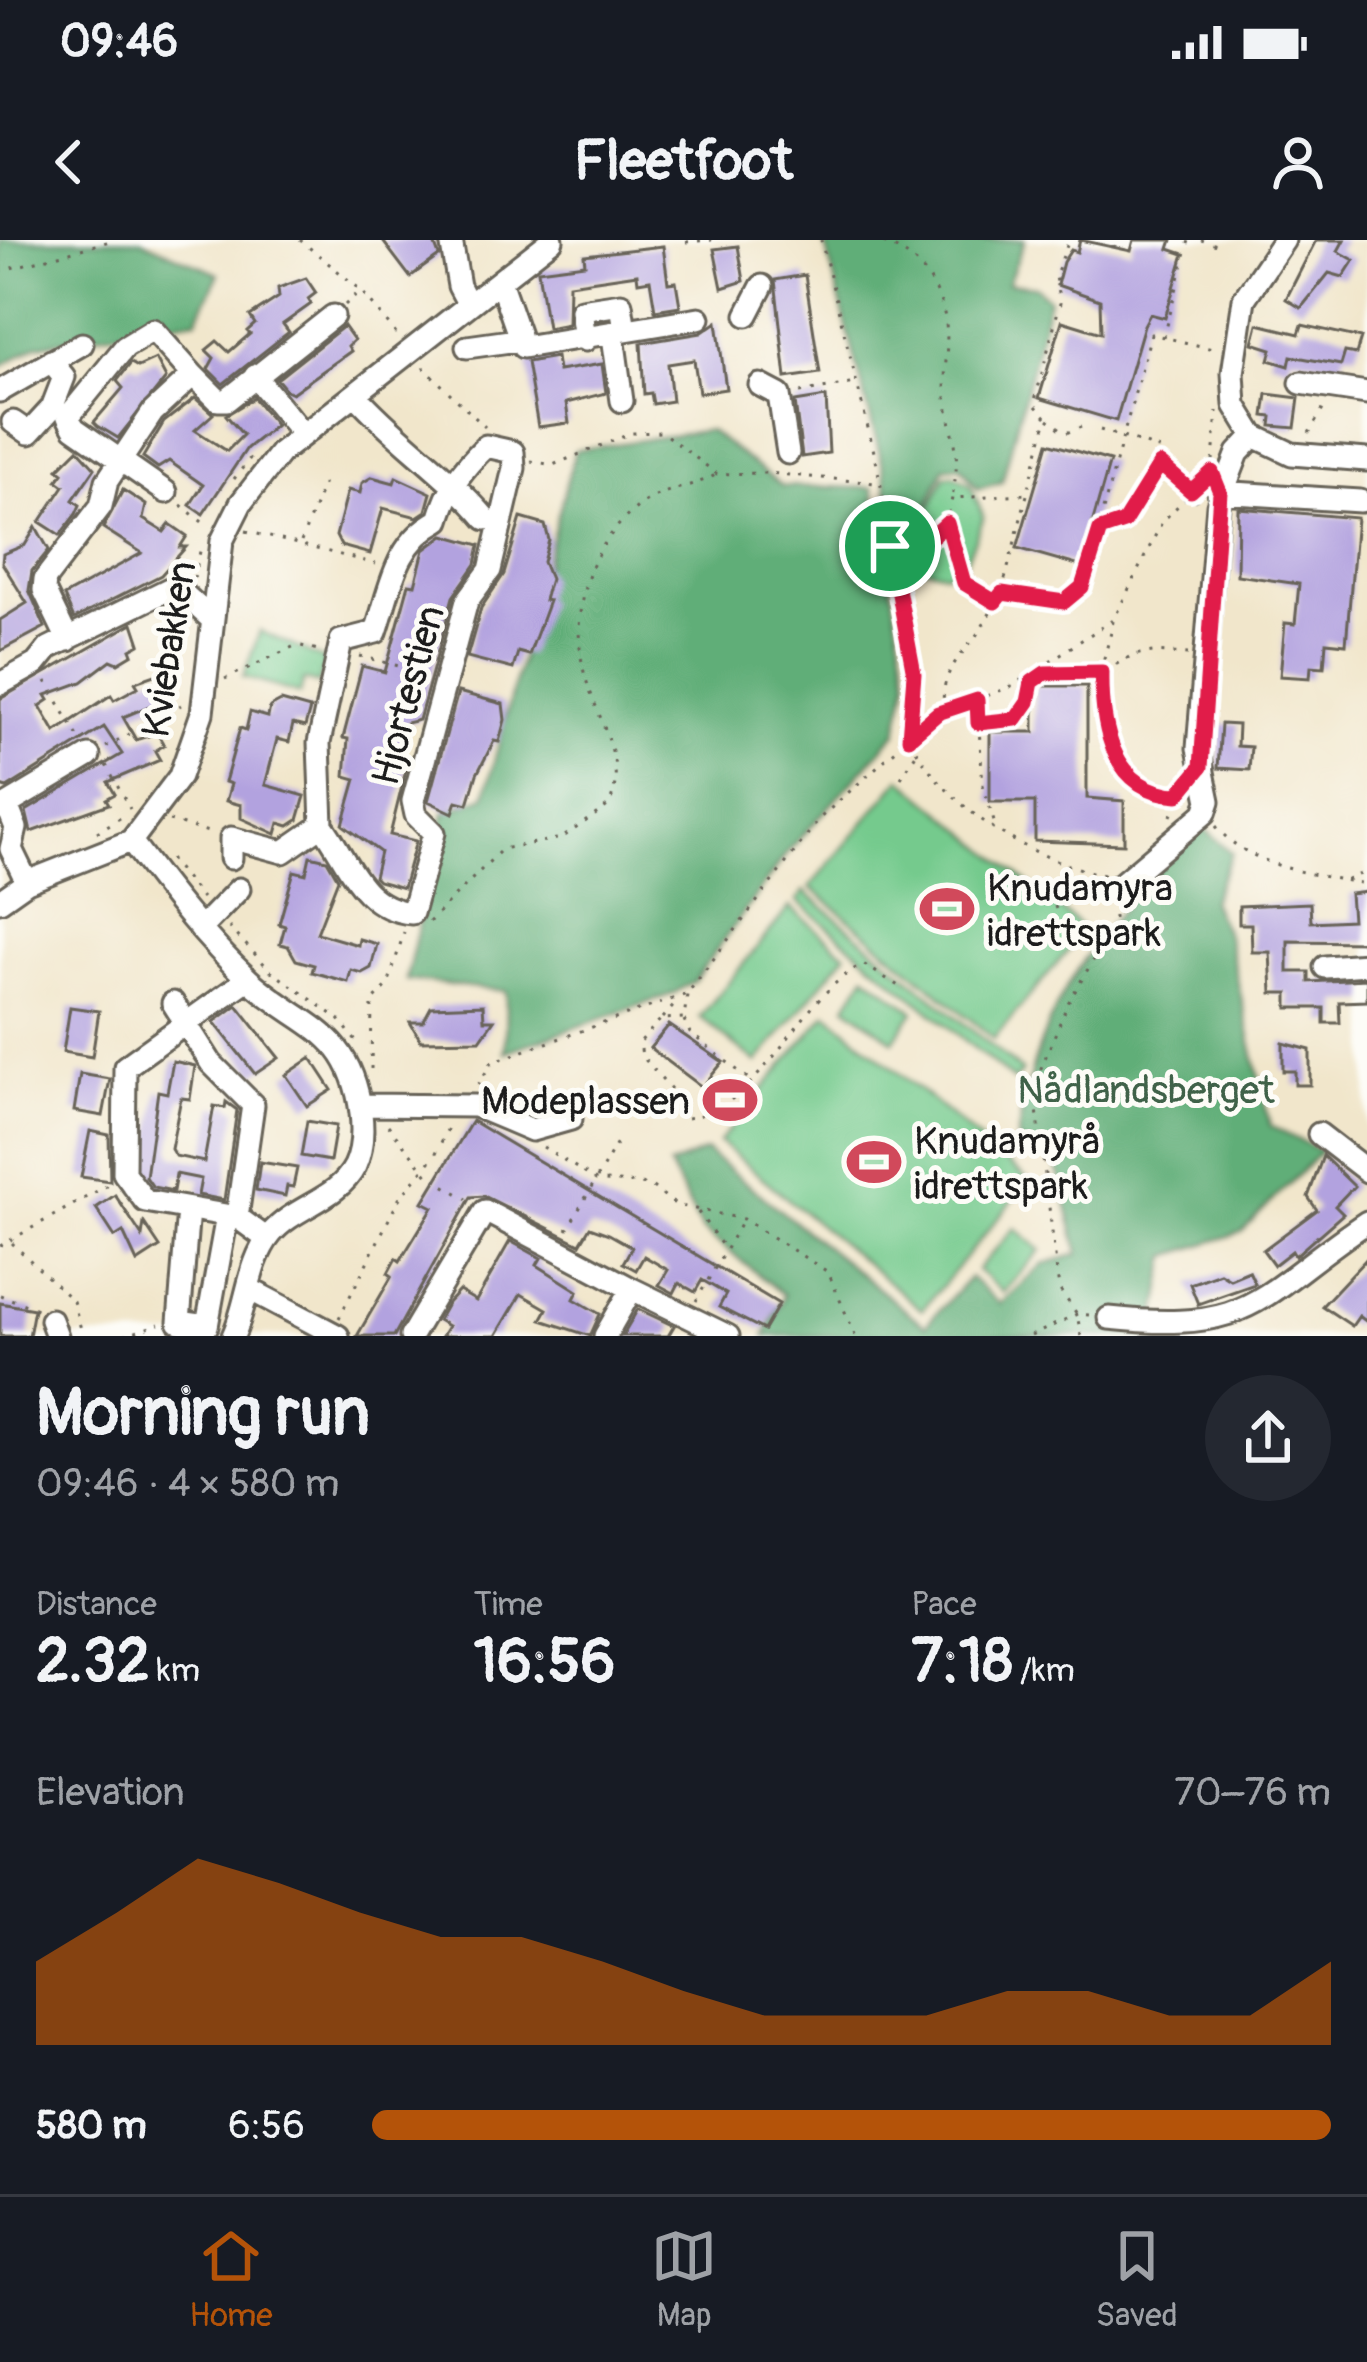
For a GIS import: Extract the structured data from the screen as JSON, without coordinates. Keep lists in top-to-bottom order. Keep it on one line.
{"streets":{"street":["Kviebakken","Hjortestien"]},"parks":["Nådlandsberget"],"places":{"sports":["Knudamyra idrettspark","Modeplassen","Knudamyrå idrettspark"]},"page":{"status":"09:46","header":"Fleetfoot","heading":["Morning run","09:46 · 4 × 580 m"],"stats":[["Distance","2.32 km"],["Time","16:56"],["Pace","7:18 /km"]],"chart":["Elevation","70–76 m"],"list":[{"name":"580 m","note":"6:56"}],"tabs":["Home","Map","Saved"]}}
